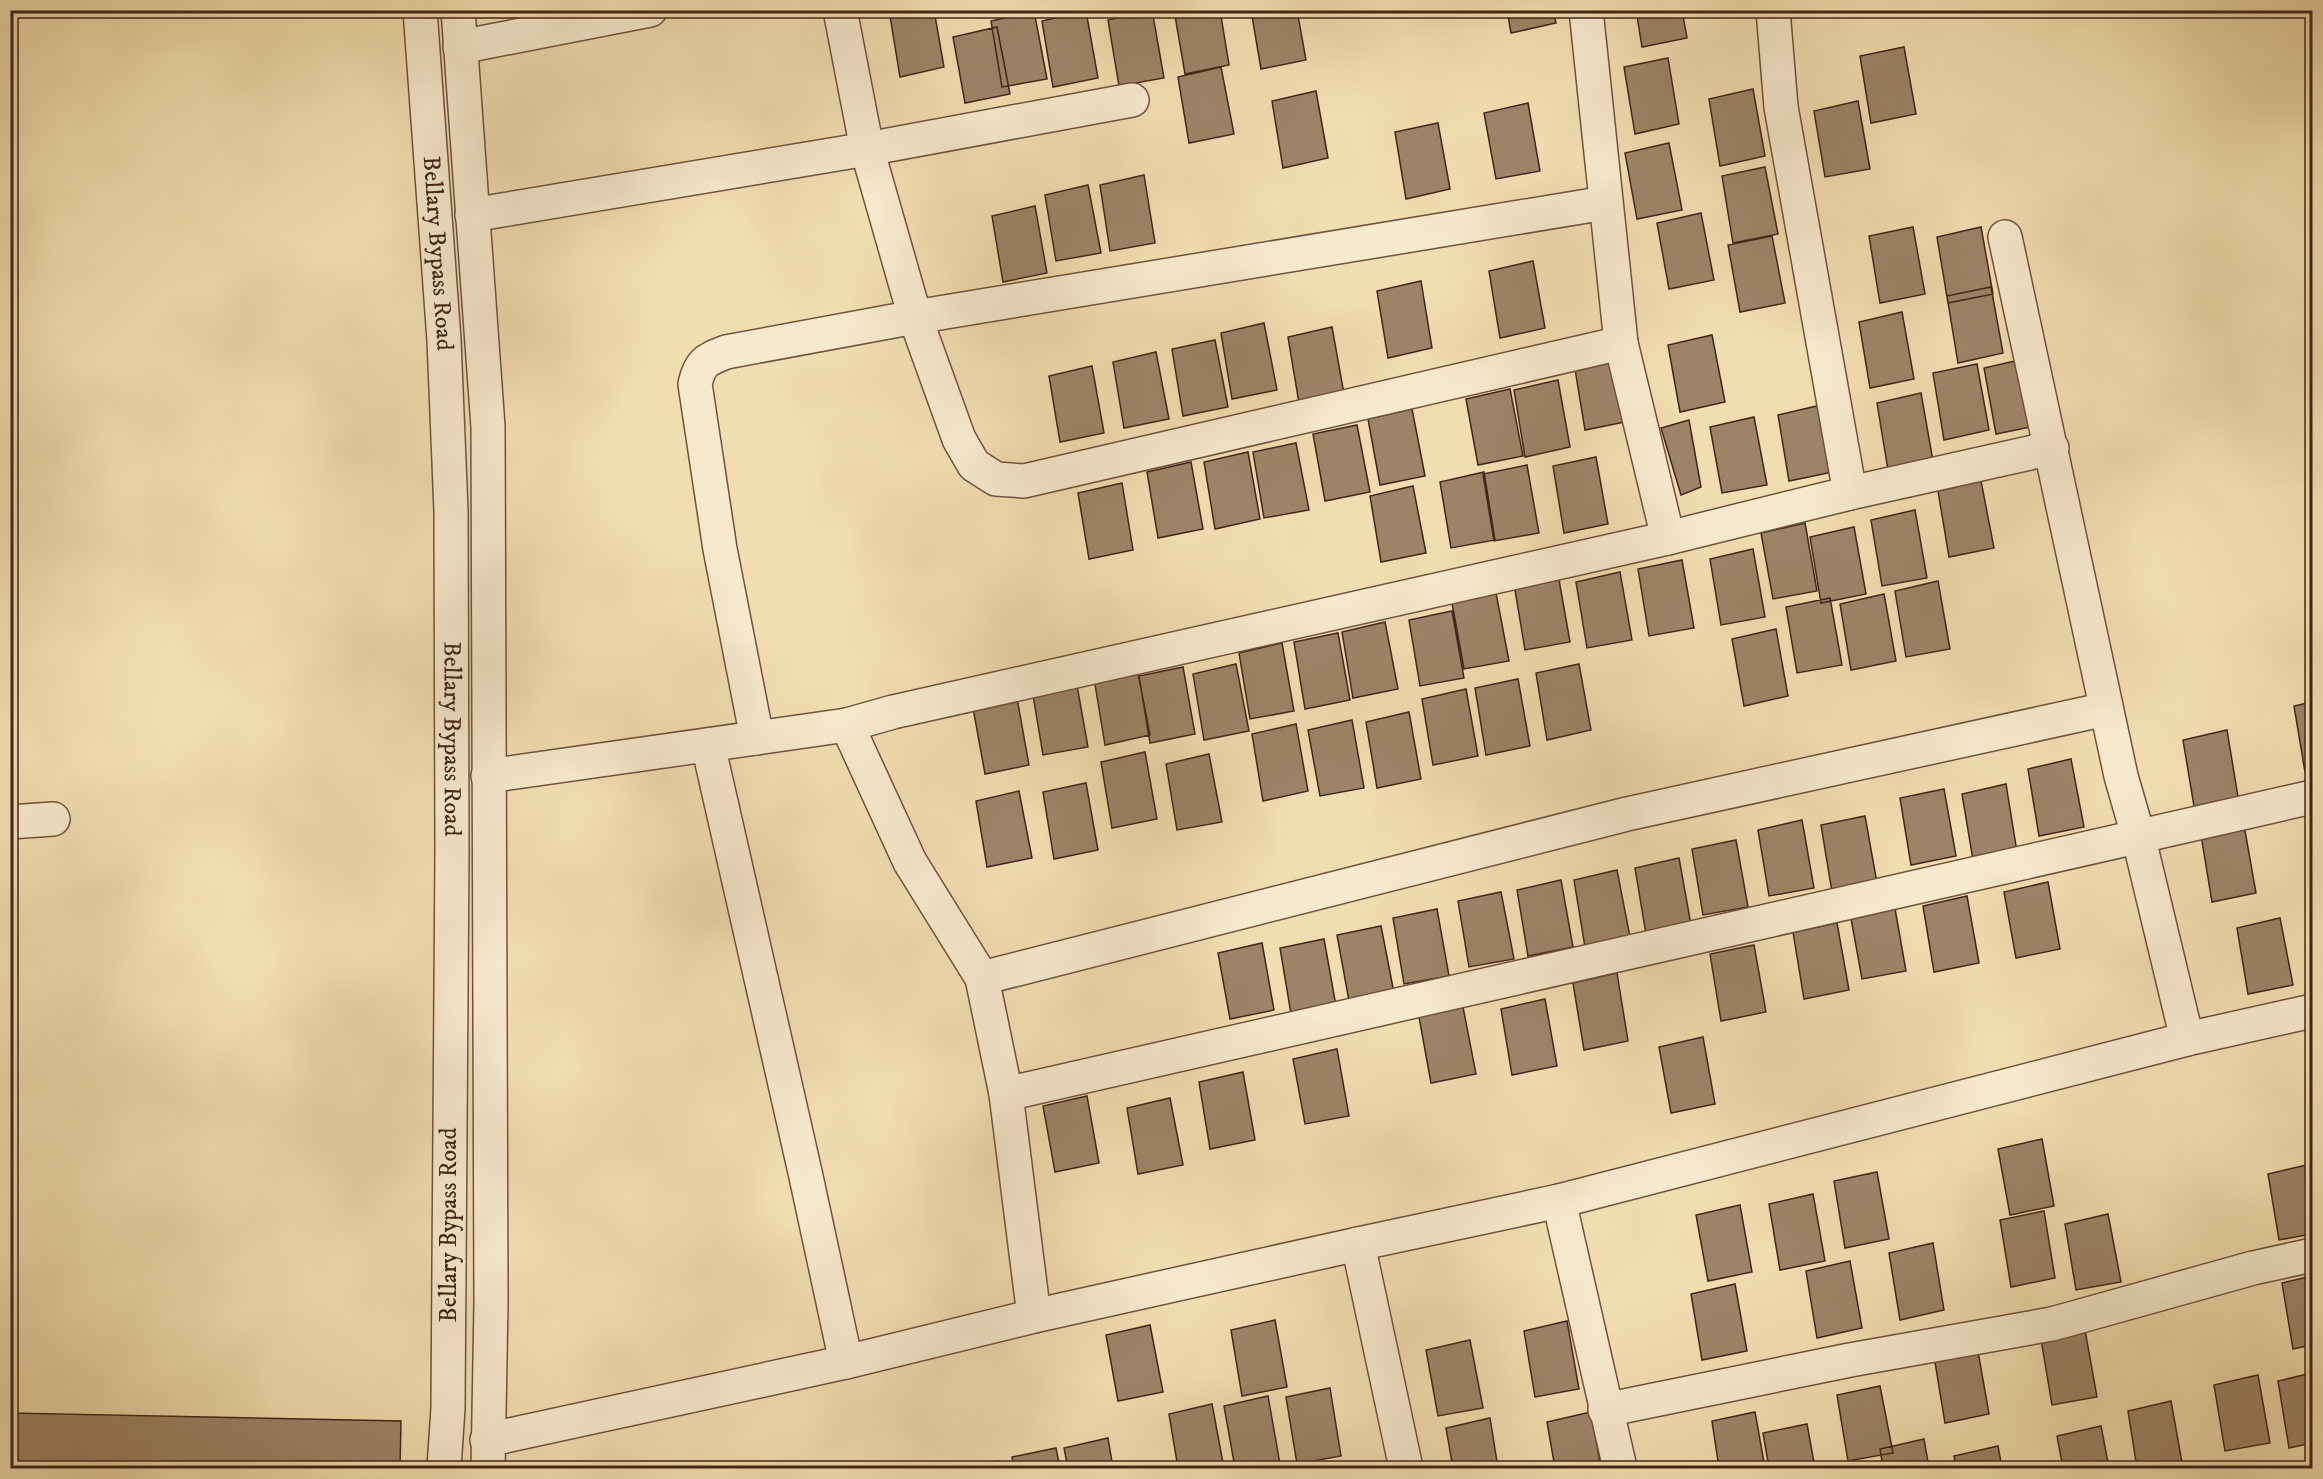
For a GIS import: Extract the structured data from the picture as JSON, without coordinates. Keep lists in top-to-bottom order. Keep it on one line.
{"streets":{"street":["Bellary Bypass Road"]}}
